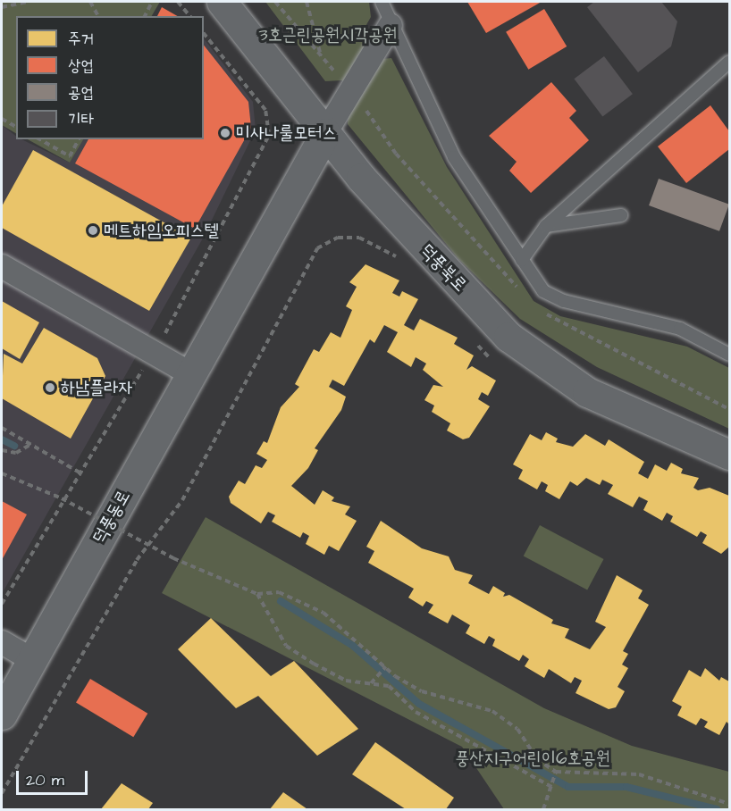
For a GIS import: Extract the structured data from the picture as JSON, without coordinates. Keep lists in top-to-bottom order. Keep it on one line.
{"streets":{"street":["덕풍북로","덕풍동로"]},"crossings":[["덕풍북로","덕풍동로"]],"parks":["3호근린공원시각공원","풍산지구어린이6호공원"],"places":["미사나룰모터스","메트하임오피스텔","하남플라자"],"legend":["주거","상업","공업","기타"],"scale_bar":"20 m"}
